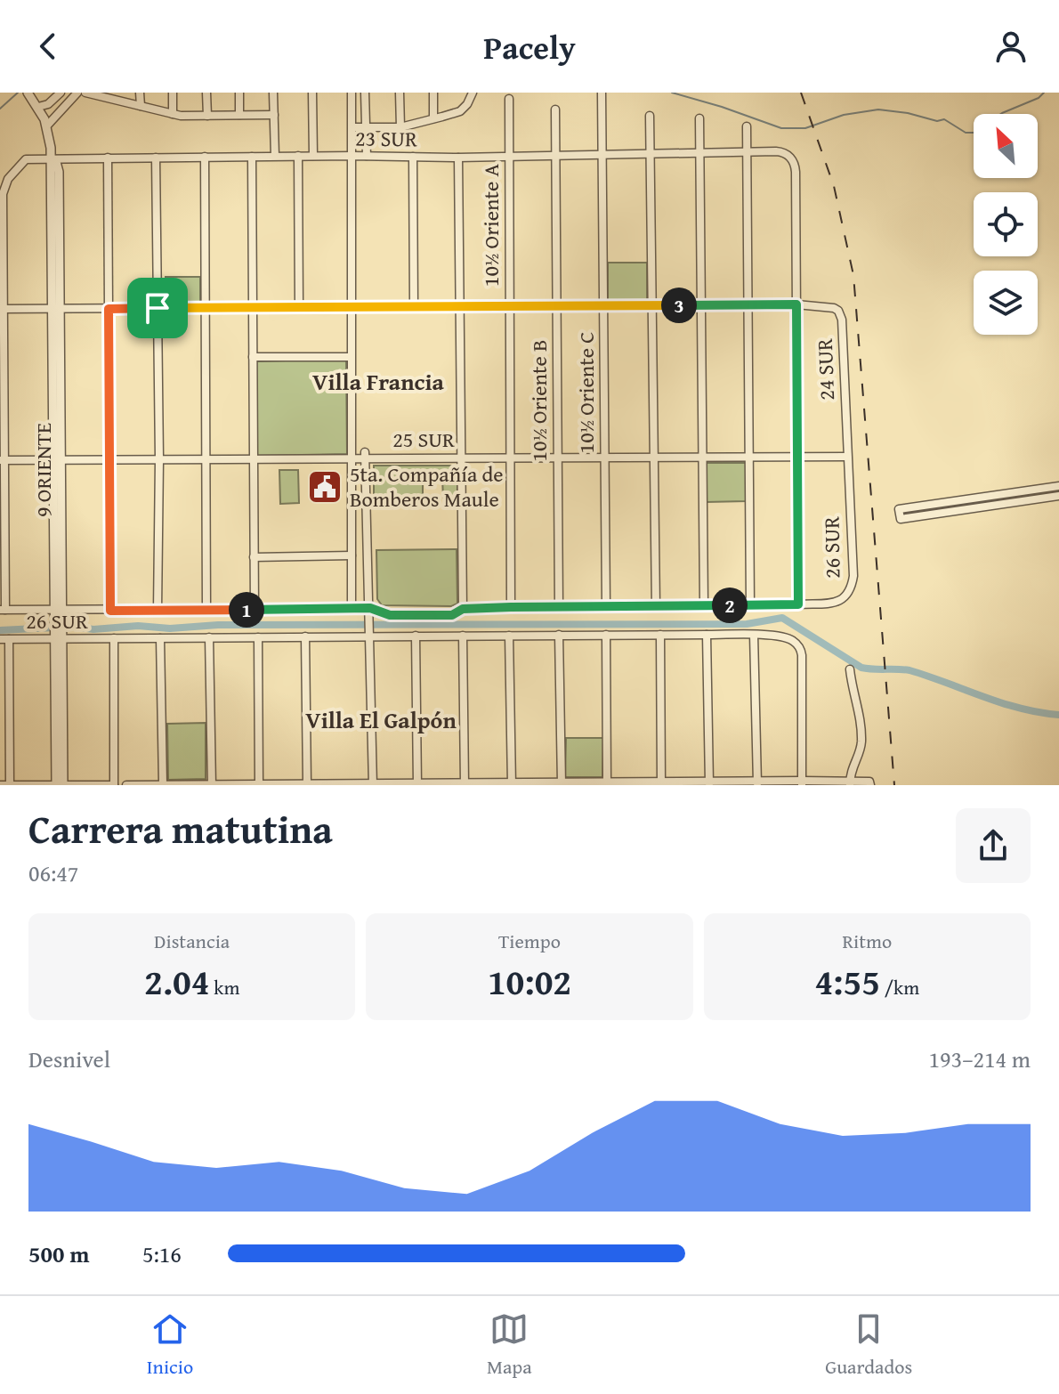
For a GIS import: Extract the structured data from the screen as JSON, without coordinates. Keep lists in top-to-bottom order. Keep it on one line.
{"streets":{"street":["23 SUR","10½ Oriente A","24 SUR","10½ Oriente C","10½ Oriente B","25 SUR","9 ORIENTE","26 SUR"]},"crossings":[["23 SUR","10½ Oriente A"],["23 SUR","24 SUR"],["23 SUR","10½ Oriente C"],["23 SUR","10½ Oriente B"],["23 SUR","9 ORIENTE"],["10½ Oriente A","24 SUR"],["10½ Oriente A","25 SUR"],["10½ Oriente A","26 SUR"],["24 SUR","10½ Oriente C"],["24 SUR","10½ Oriente B"],["24 SUR","25 SUR"],["24 SUR","9 ORIENTE"],["24 SUR","26 SUR"],["10½ Oriente C","25 SUR"],["10½ Oriente C","26 SUR"],["10½ Oriente B","25 SUR"],["10½ Oriente B","26 SUR"],["25 SUR","9 ORIENTE"],["25 SUR","26 SUR"],["9 ORIENTE","26 SUR"]],"districts":["Villa Francia","Villa El Galpón"],"places":{"public building":["5ta. Compañía de Bomberos Maule"]},"north":"top left","page":{"header":"Pacely","pins":["3","2","1"],"heading":["Carrera matutina","06:47"],"stats":[["Distancia","2.04 km"],["Tiempo","10:02"],["Ritmo","4:55 /km"]],"chart":["Desnivel","193–214 m"],"list":[{"name":"500 m","note":"5:16"}],"tabs":["Inicio","Mapa","Guardados"]}}
